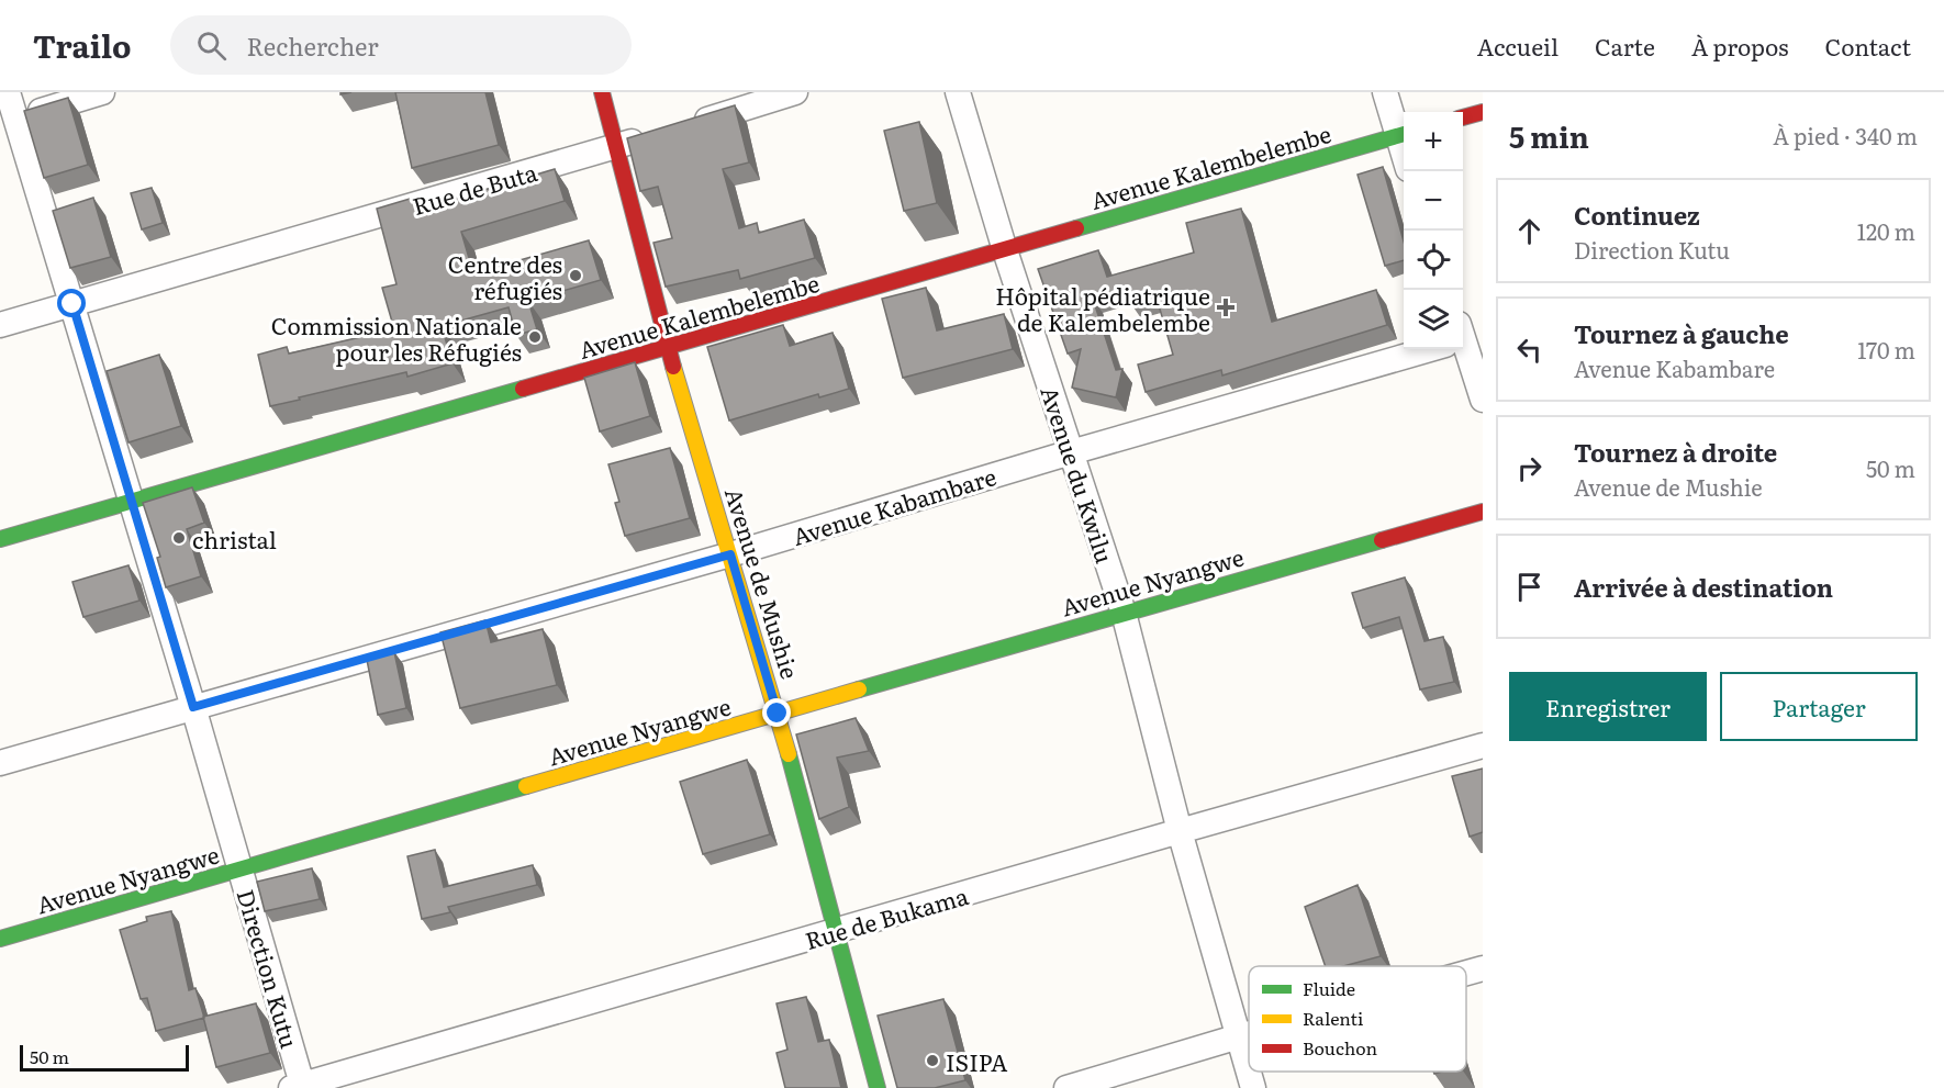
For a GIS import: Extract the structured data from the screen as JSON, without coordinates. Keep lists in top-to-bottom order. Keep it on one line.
{"streets":{"street":["Avenue Kalembelembe","Rue de Buta","Avenue du Kwilu","Avenue Kabambare","Avenue Nyangwe","Avenue de Mushie","Rue de Bukama","Direction Kutu"]},"crossings":[["Avenue Kalembelembe","Avenue du Kwilu"],["Avenue Kalembelembe","Avenue de Mushie"],["Avenue Kalembelembe","Direction Kutu"],["Rue de Buta","Avenue de Mushie"],["Rue de Buta","Direction Kutu"],["Avenue du Kwilu","Avenue Kabambare"],["Avenue du Kwilu","Avenue Nyangwe"],["Avenue du Kwilu","Rue de Bukama"],["Avenue Kabambare","Avenue de Mushie"],["Avenue Kabambare","Direction Kutu"],["Avenue Nyangwe","Avenue de Mushie"],["Avenue Nyangwe","Direction Kutu"],["Avenue de Mushie","Rue de Bukama"],["Rue de Bukama","Direction Kutu"]],"places":{"other":["Centre des réfugiés","Commission Nationale pour les Réfugiés","christal","ISIPA"],"health":["Hôpital pédiatrique de Kalembelembe"]},"legend":["Fluide","Ralenti","Bouchon"],"scale_bar":"50 m","page":{"header":"Trailo","search":"Rechercher","nav":["Accueil","Carte","À propos","Contact"],"heading":["5 min","À pied · 340 m"],"map_buttons":["+","−"],"list":[["Continuez","Direction Kutu","120 m"],["Tournez à gauche","Avenue Kabambare","170 m"],["Tournez à droite","Avenue de Mushie","50 m"],"Arrivée à destination"],"buttons":["Enregistrer","Partager"],"scale":"50 m"}}
